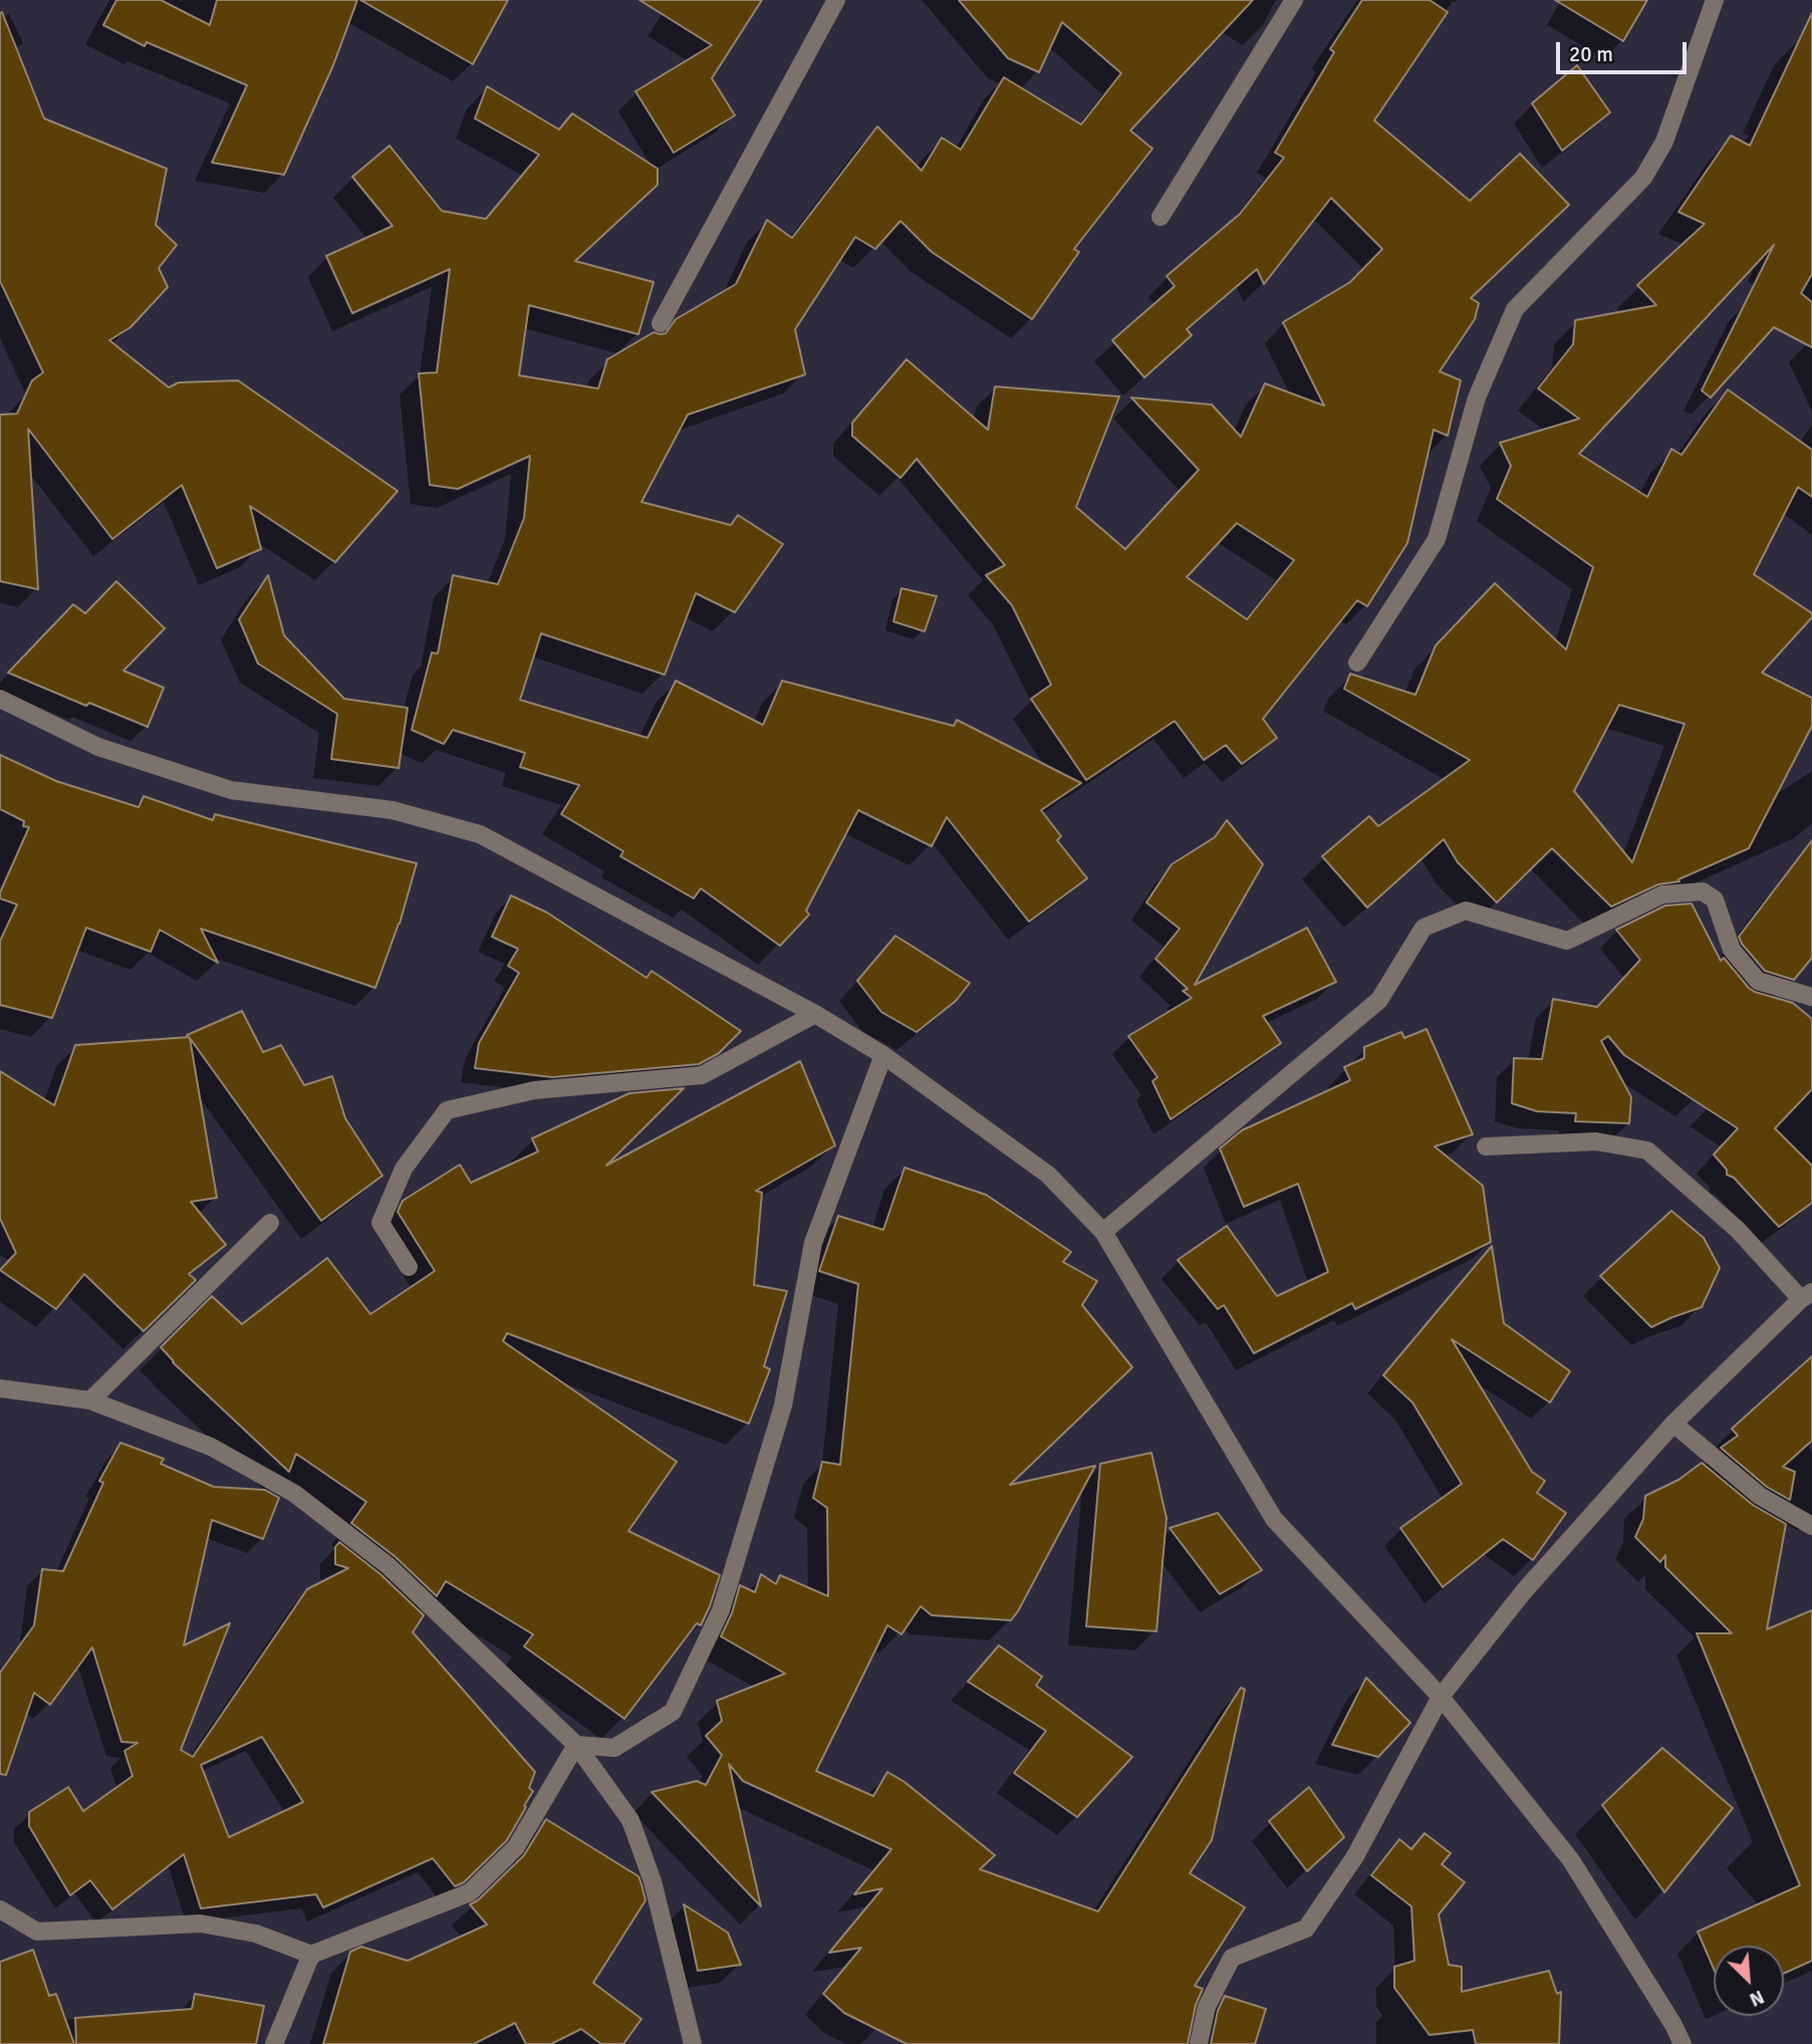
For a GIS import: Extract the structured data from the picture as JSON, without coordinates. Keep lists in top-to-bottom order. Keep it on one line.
{"scale_bar":"20 m","north":"bottom right"}
